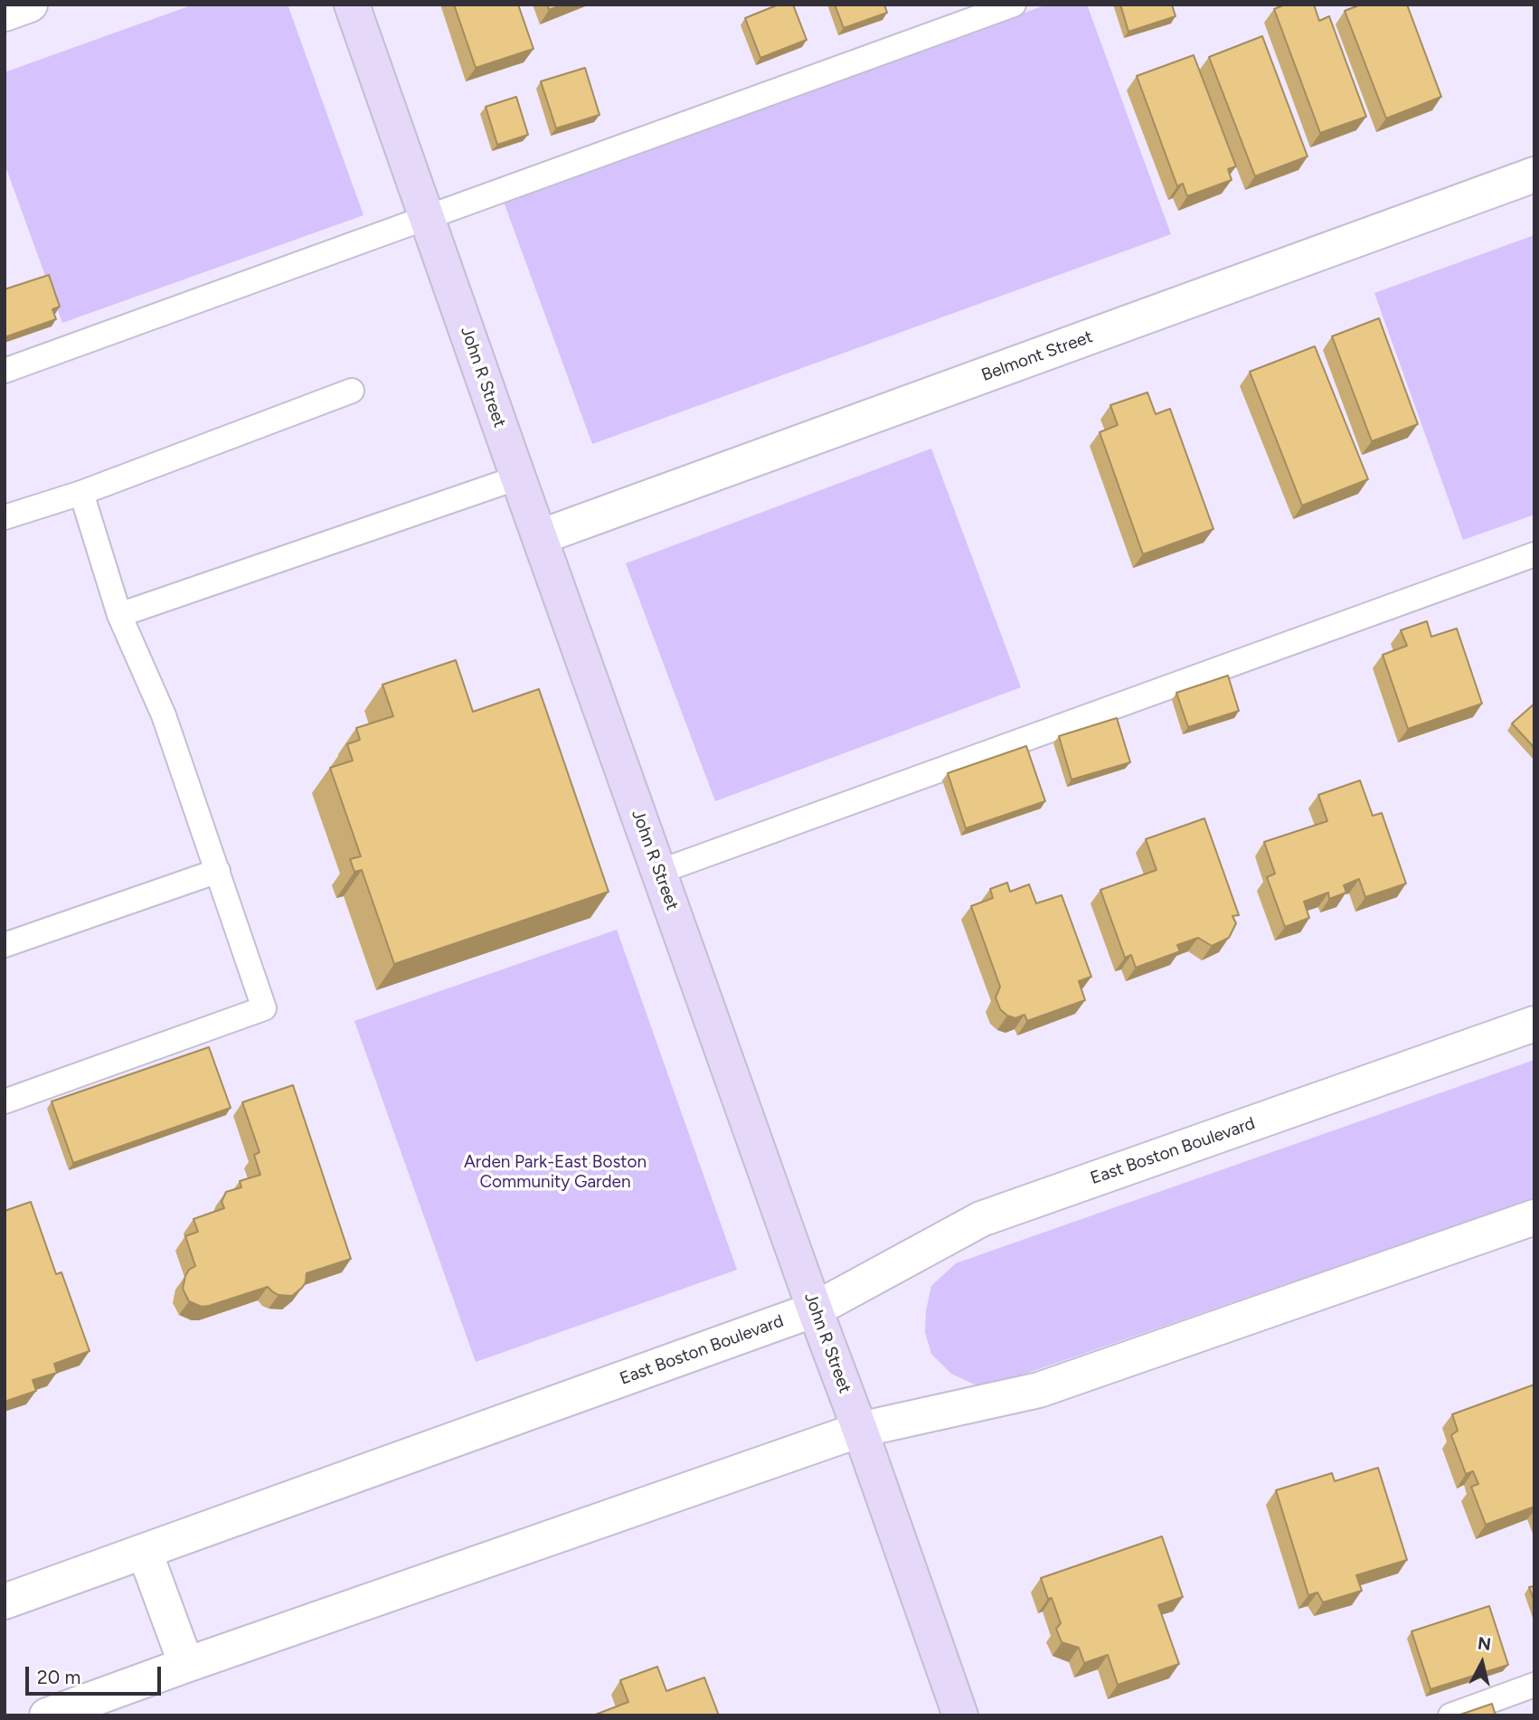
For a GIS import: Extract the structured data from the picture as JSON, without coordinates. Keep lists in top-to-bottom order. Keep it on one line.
{"streets":{"street":["Belmont Street","John R Street","East Boston Boulevard"]},"crossings":[["Belmont Street","John R Street"],["John R Street","East Boston Boulevard"]],"parks":["Arden Park-East Boston Community Garden"],"scale_bar":"20 m","north":"top"}
